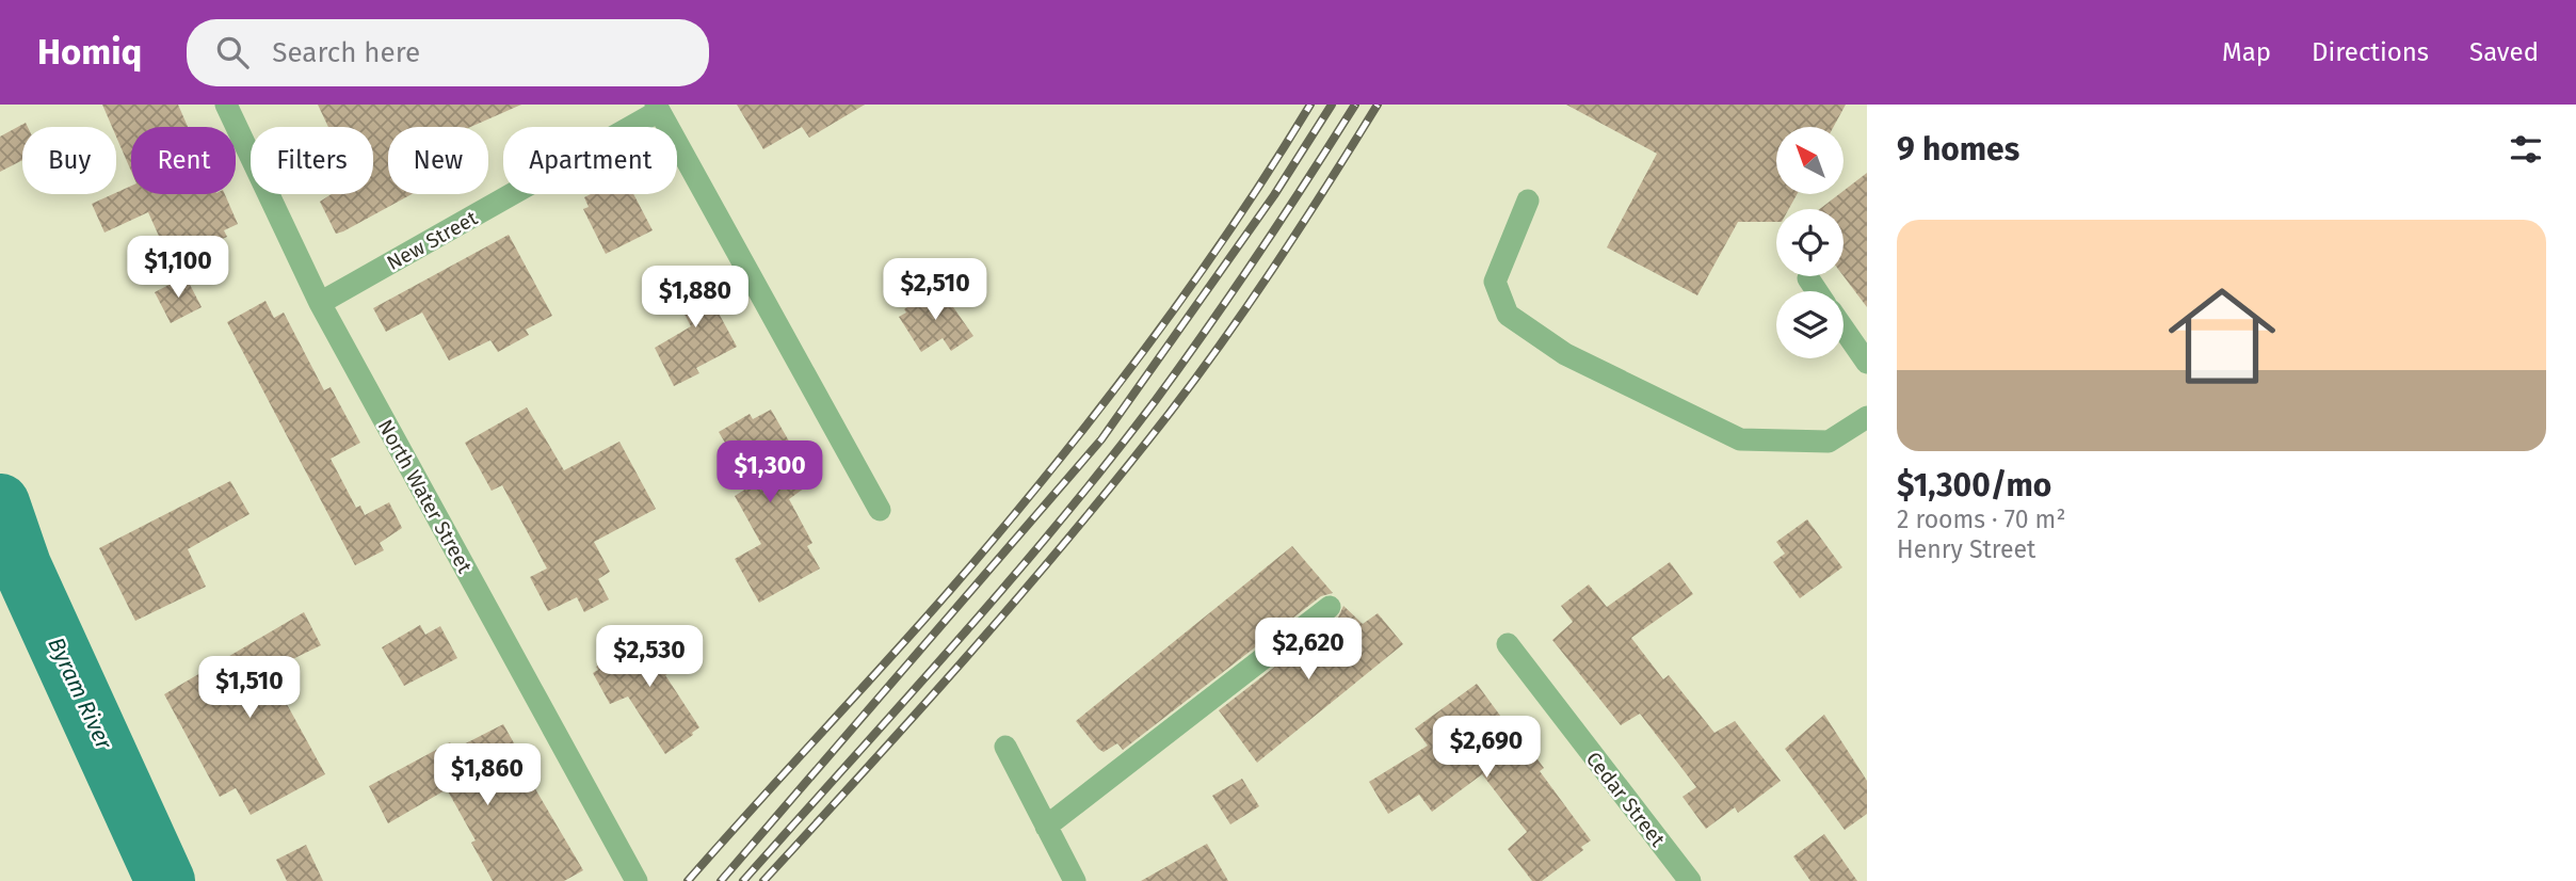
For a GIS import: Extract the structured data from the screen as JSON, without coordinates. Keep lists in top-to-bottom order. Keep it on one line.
{"streets":{"street":["New Street","North Water Street","Cedar Street"]},"crossings":[["New Street","North Water Street"]],"water":["Byram River"],"north":"top left","page":{"header":"Homiq","search":"Search here","nav":["Map","Directions","Saved"],"heading":"9 homes","chip":["Buy","Rent","Filters","New","Apartment"],"list":[{"name":"$1,300/mo","note":"2 rooms · 70 m² · Henry Street"}],"price":["$1,100","$2,510","$1,880","$1,300","$2,620","$2,530","$1,510","$2,690","$1,860"]}}
